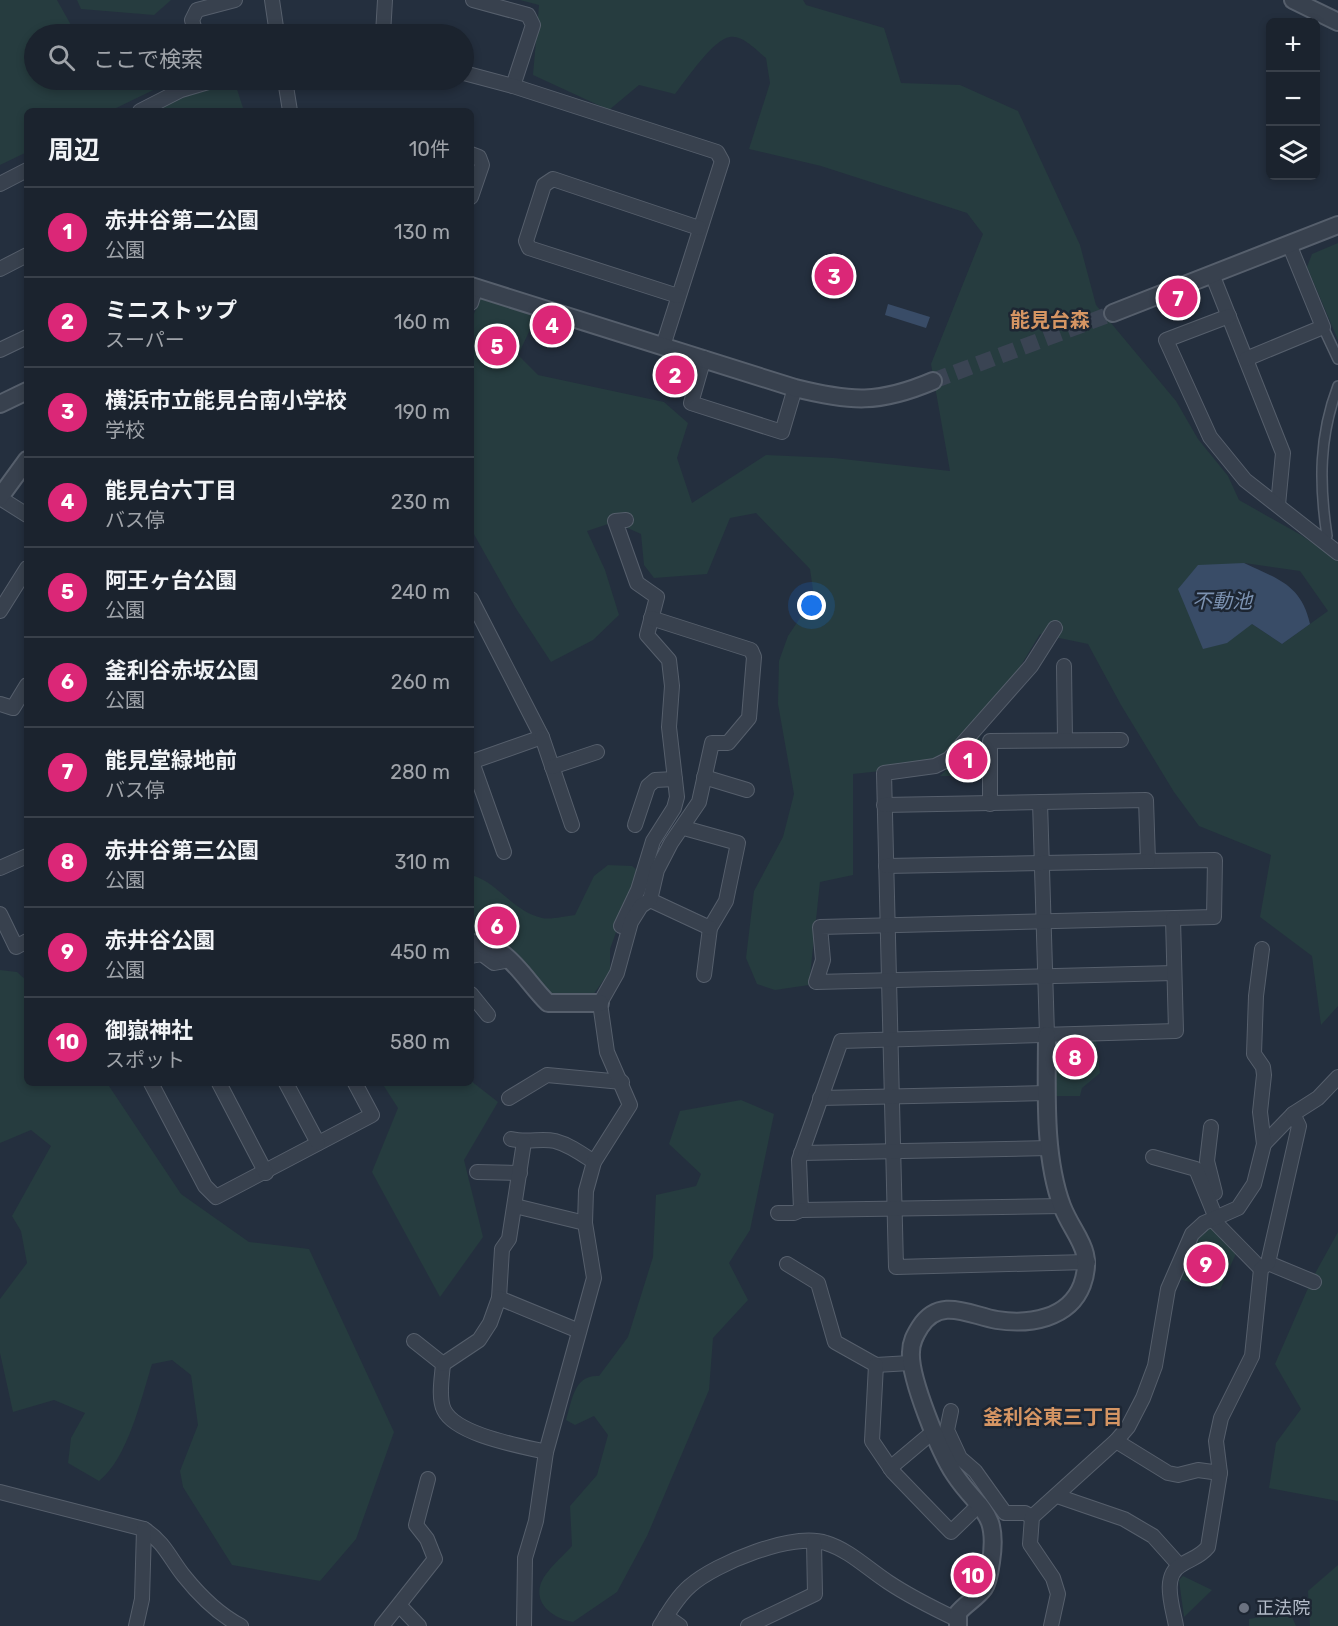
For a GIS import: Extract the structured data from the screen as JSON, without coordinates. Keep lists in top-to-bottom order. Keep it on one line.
{"districts":["能見台森","釜利谷東三丁目"],"water":["不動池"],"places":["正法院"],"page":{"map_buttons":["+","−"],"search":"ここで検索","heading":["周辺","10件"],"list":[{"mark":"1","name":"赤井谷第二公園","note":"公園","value":"130 m"},{"mark":"2","name":"ミニストップ","note":"スーパー","value":"160 m"},{"mark":"3","name":"横浜市立能見台南小学校","note":"学校","value":"190 m"},{"mark":"4","name":"能見台六丁目","note":"バス停","value":"230 m"},{"mark":"5","name":"阿王ヶ台公園","note":"公園","value":"240 m"},{"mark":"6","name":"釜利谷赤坂公園","note":"公園","value":"260 m"},{"mark":"7","name":"能見堂緑地前","note":"バス停","value":"280 m"},{"mark":"8","name":"赤井谷第三公園","note":"公園","value":"310 m"},{"mark":"9","name":"赤井谷公園","note":"公園","value":"450 m"},{"mark":"10","name":"御嶽神社","note":"スポット","value":"580 m"}],"pins":["3","7","4","5","2","1","6","8","9","10"]}}
